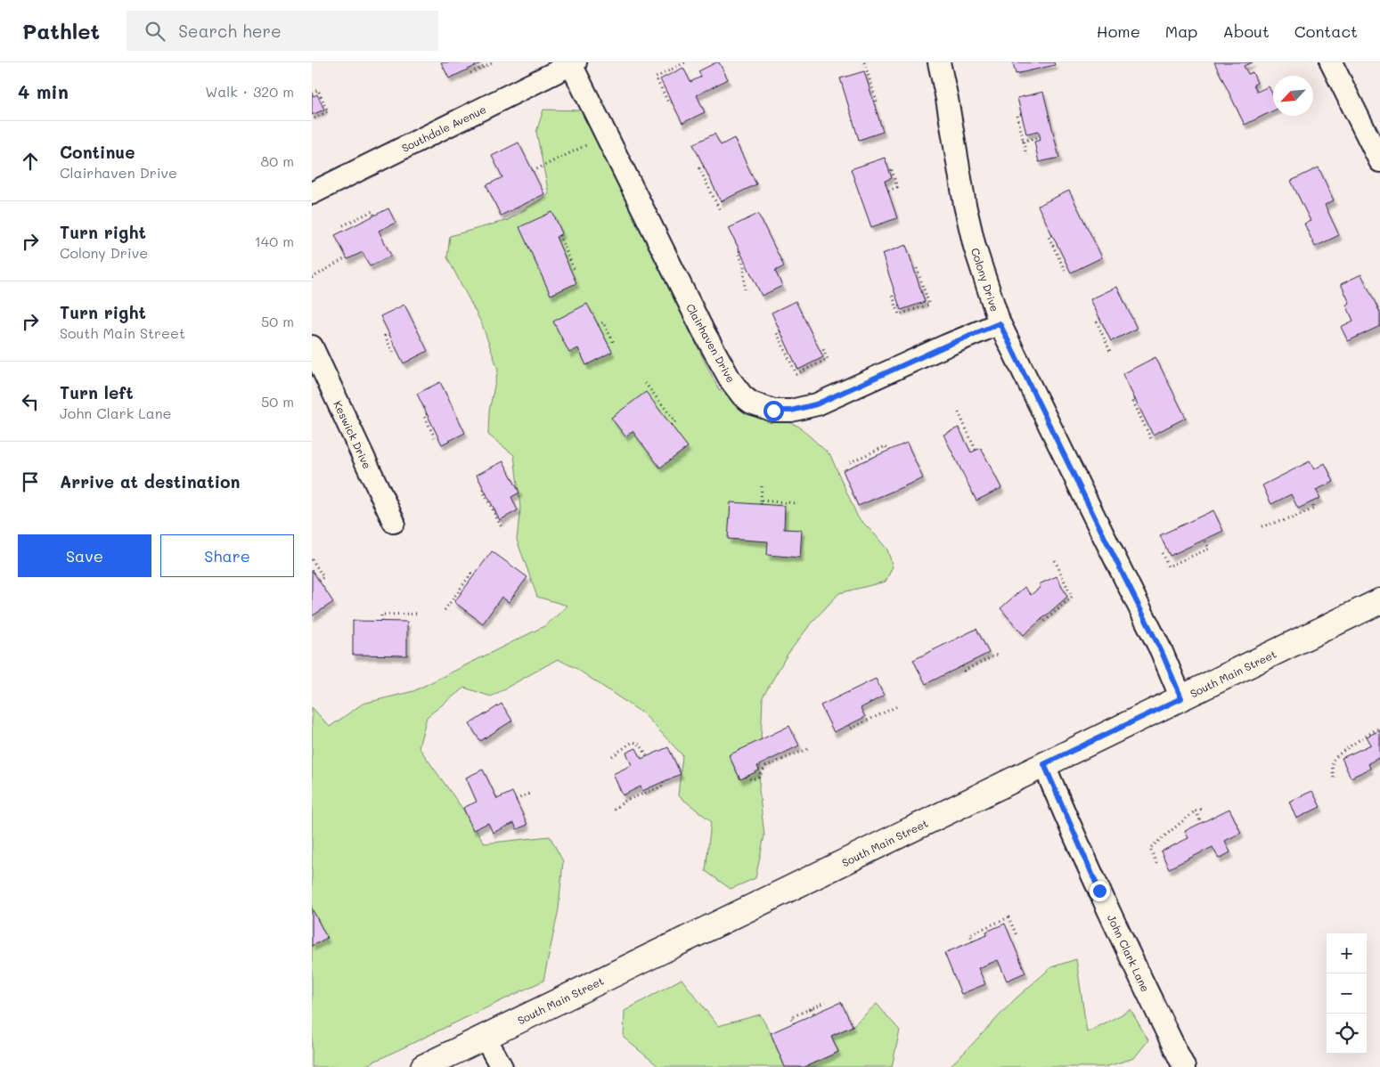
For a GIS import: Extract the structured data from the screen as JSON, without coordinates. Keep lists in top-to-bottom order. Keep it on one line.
{"streets":{"main road":["South Main Street"],"street":["Southdale Avenue","Colony Drive","Clairhaven Drive","Keswick Drive","John Clark Lane"]},"crossings":[["Southdale Avenue","Clairhaven Drive"],["Colony Drive","Clairhaven Drive"],["Colony Drive","South Main Street"],["South Main Street","John Clark Lane"]],"north":"bottom left","page":{"header":"Pathlet","search":"Search here","nav":["Home","Map","About","Contact"],"heading":["4 min","Walk · 320 m"],"list":[["Continue","Clairhaven Drive","80 m"],["Turn right","Colony Drive","140 m"],["Turn right","South Main Street","50 m"],["Turn left","John Clark Lane","50 m"],"Arrive at destination"],"buttons":["Save","Share"],"map_buttons":["+","−"]}}
